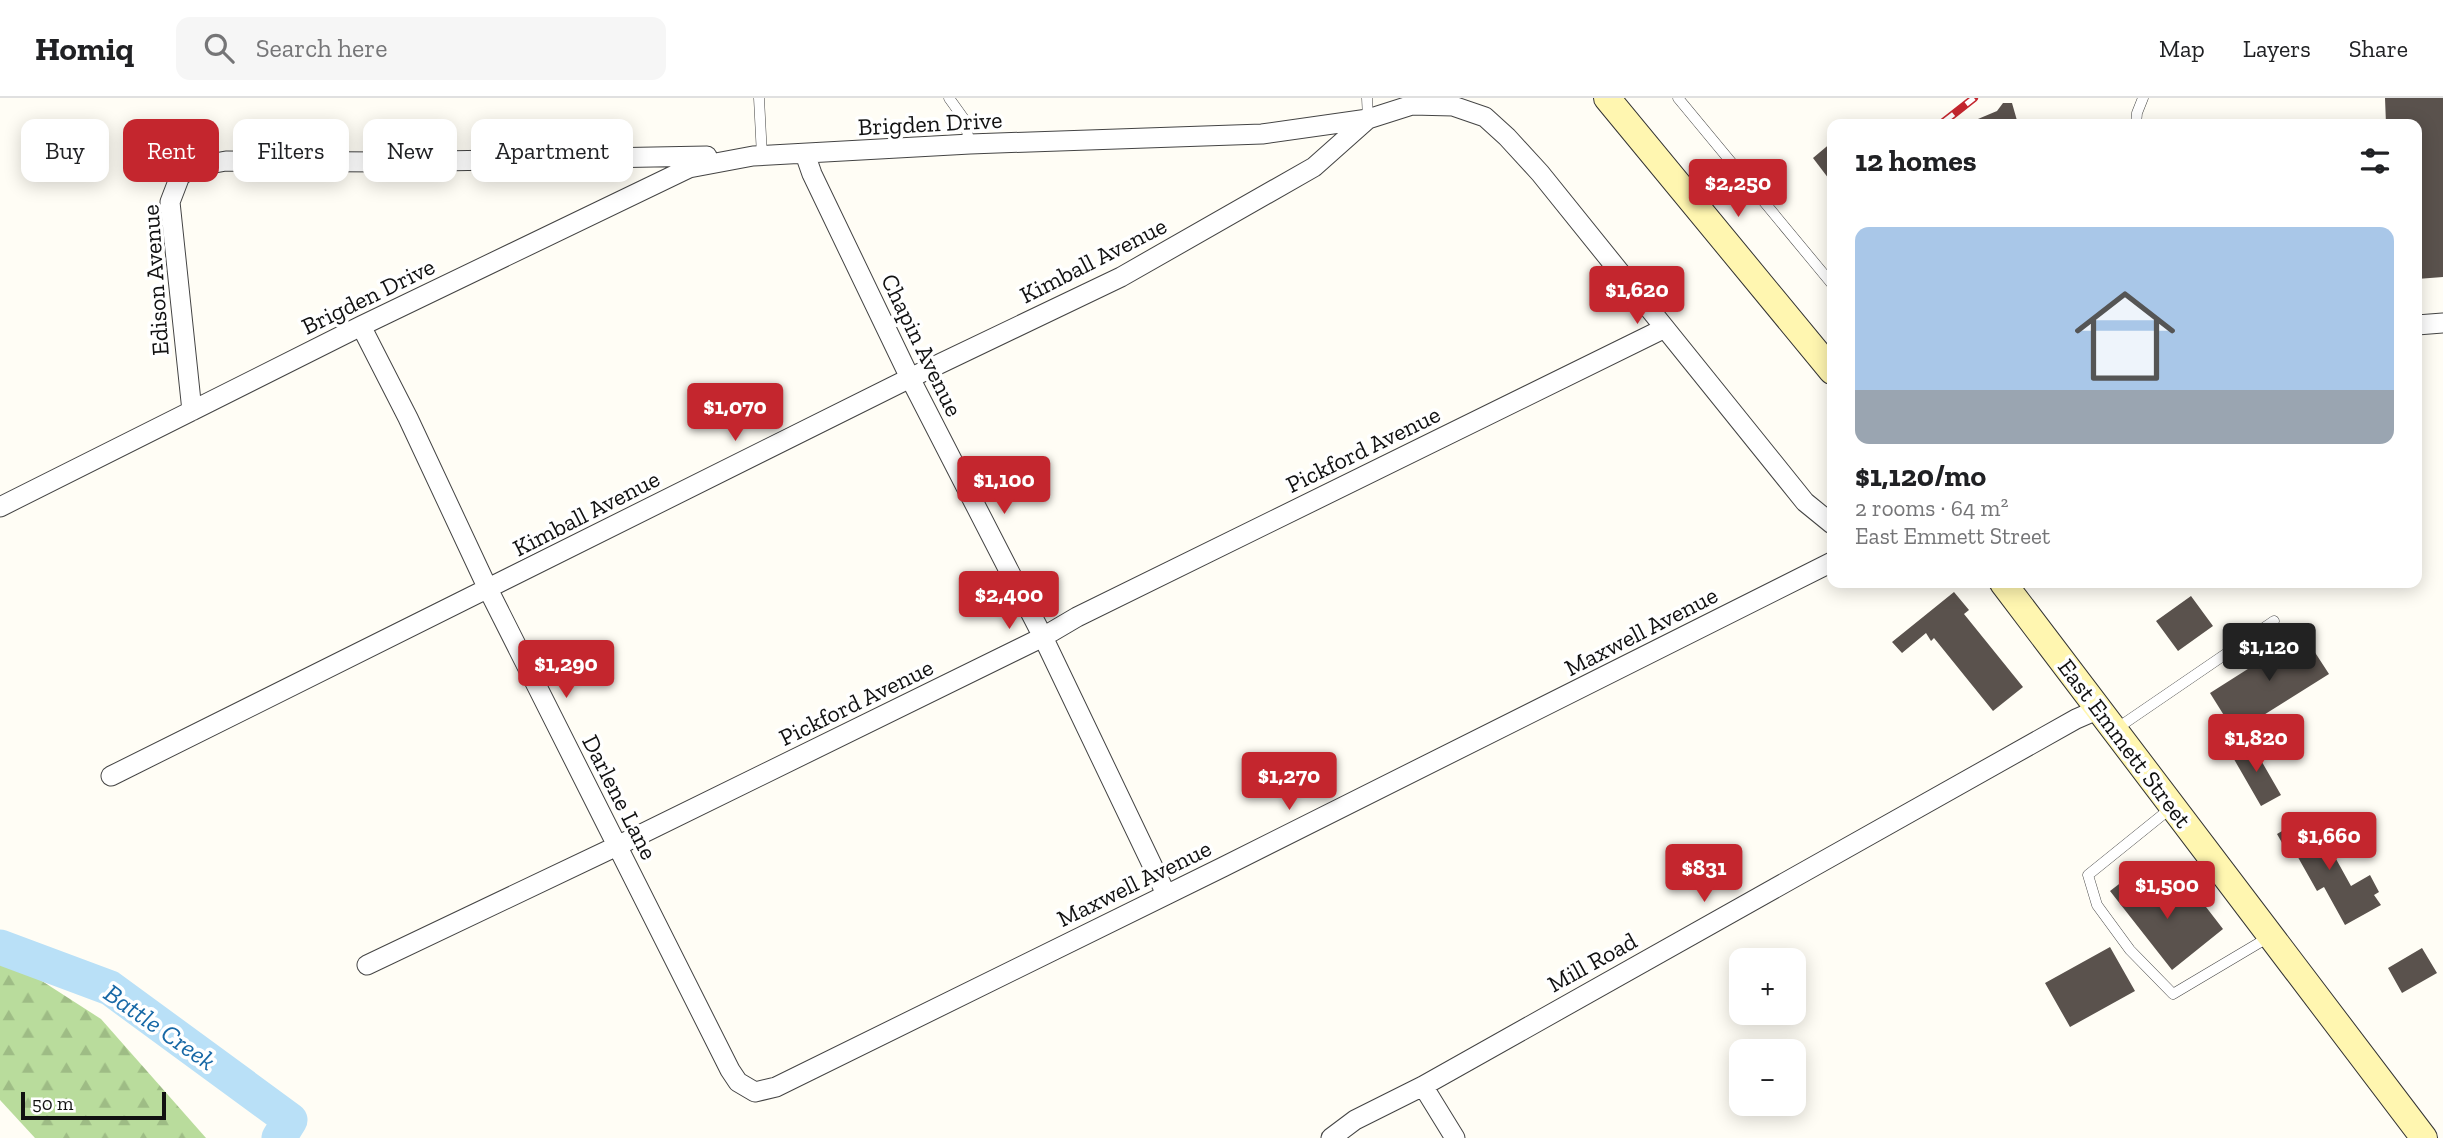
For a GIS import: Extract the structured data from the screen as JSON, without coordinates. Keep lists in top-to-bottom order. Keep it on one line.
{"streets":{"street":["Brigden Drive","Kimball Avenue","Edison Avenue","Chapin Avenue","Pickford Avenue","Maxwell Avenue","East Emmett Street","Darlene Lane","Mill Road"]},"crossings":[["Brigden Drive","Kimball Avenue"],["Brigden Drive","Edison Avenue"],["Brigden Drive","Chapin Avenue"],["Brigden Drive","Pickford Avenue"],["Brigden Drive","Darlene Lane"],["Kimball Avenue","Chapin Avenue"],["Kimball Avenue","Darlene Lane"],["Chapin Avenue","Pickford Avenue"],["Chapin Avenue","Maxwell Avenue"],["Pickford Avenue","Darlene Lane"],["Maxwell Avenue","Darlene Lane"],["East Emmett Street","Mill Road"]],"water":["Battle Creek"],"scale_bar":"50 m","page":{"header":"Homiq","search":"Search here","nav":["Map","Layers","Share"],"chip":["Buy","Rent","Filters","New","Apartment"],"heading":"12 homes","price":["$2,250","$1,620","$1,070","$1,100","$2,400","$1,120","$1,290","$1,820","$1,270","$1,660","$831","$1,500"],"list":[{"name":"$1,120/mo","note":"2 rooms · 64 m² · East Emmett Street"}],"map_buttons":["+","−"],"scale":"50 m"}}
